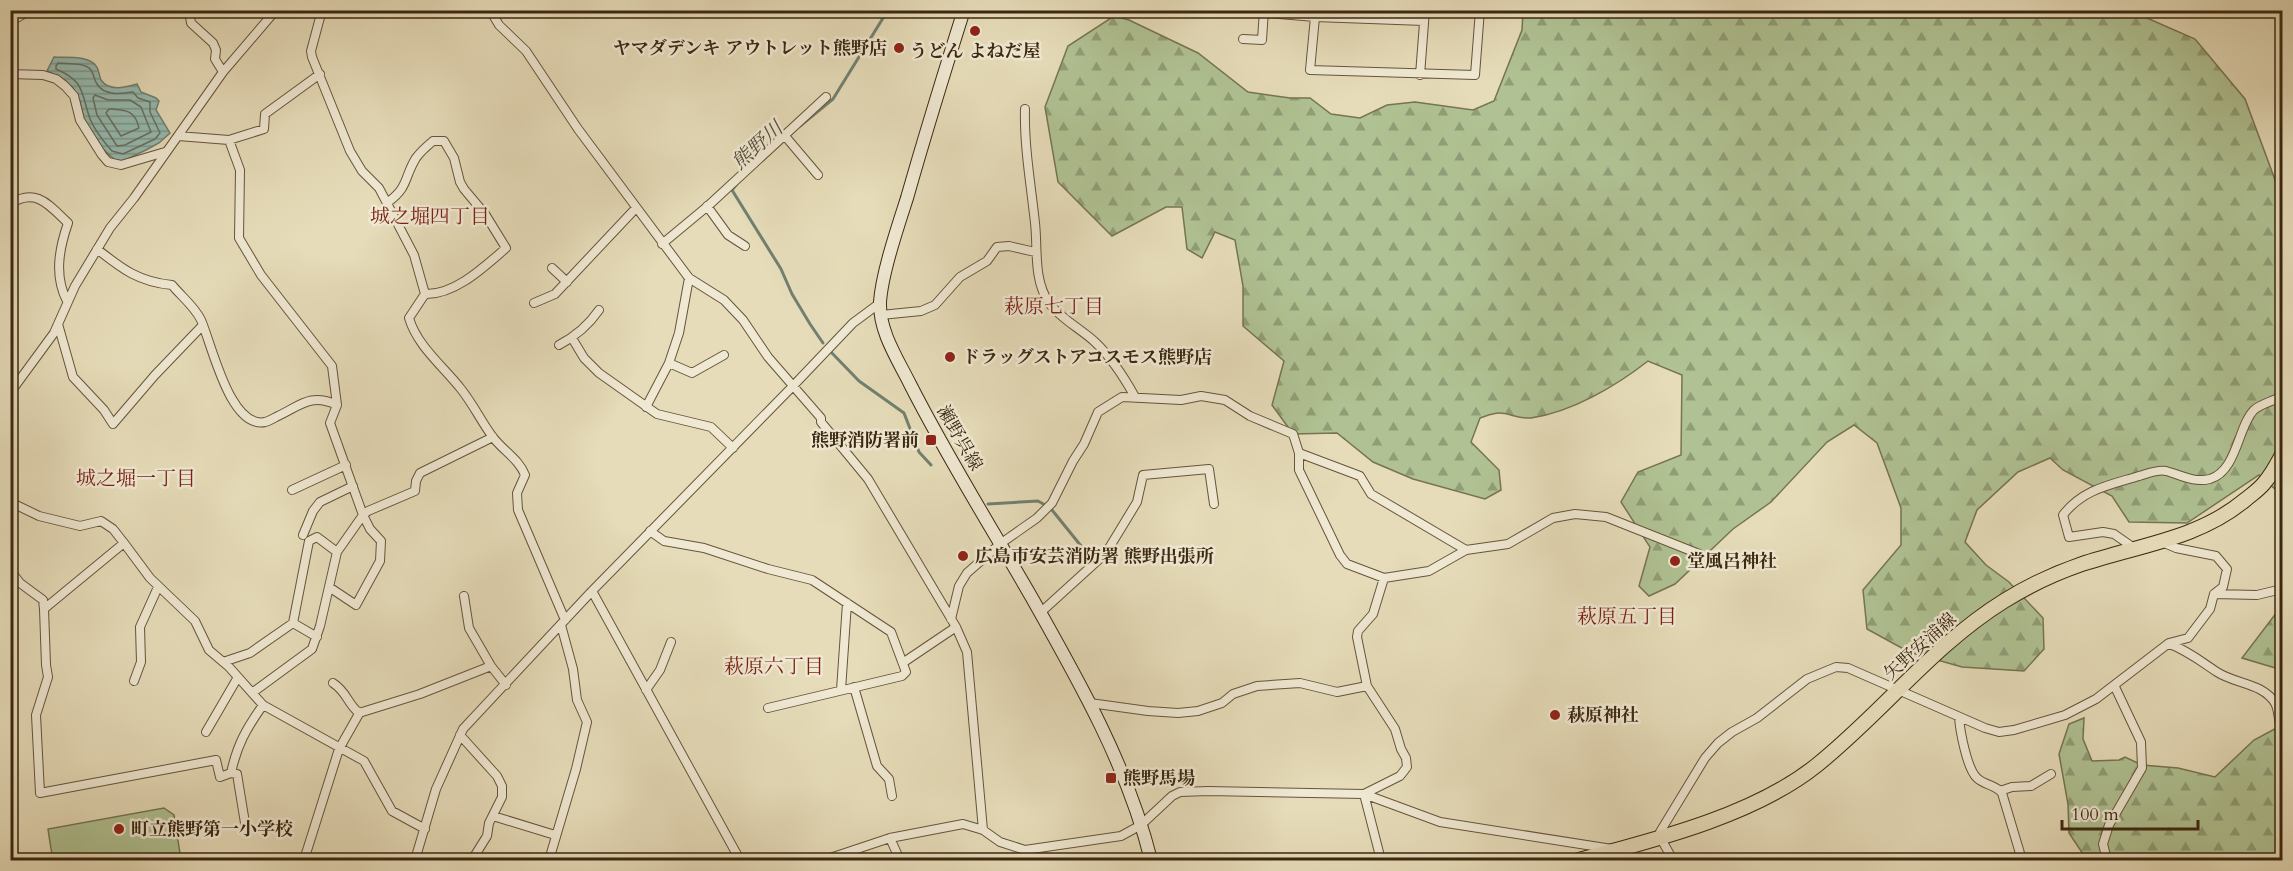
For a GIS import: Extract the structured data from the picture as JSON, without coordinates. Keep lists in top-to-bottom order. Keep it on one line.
{"streets":{"main road":["瀬野呉線","矢野安浦線"]},"districts":["城之堀四丁目","萩原七丁目","城之堀一丁目","萩原五丁目","萩原六丁目"],"water":["熊野川"],"places":{"other":["うどん よねだ屋","ヤマダデンキ アウトレット熊野店","ドラッグストアコスモス熊野店","広島市安芸消防署 熊野出張所","堂風呂神社","萩原神社","町立熊野第一小学校"],"transit":["熊野消防署前","熊野馬場"]},"scale_bar":"100 m"}
